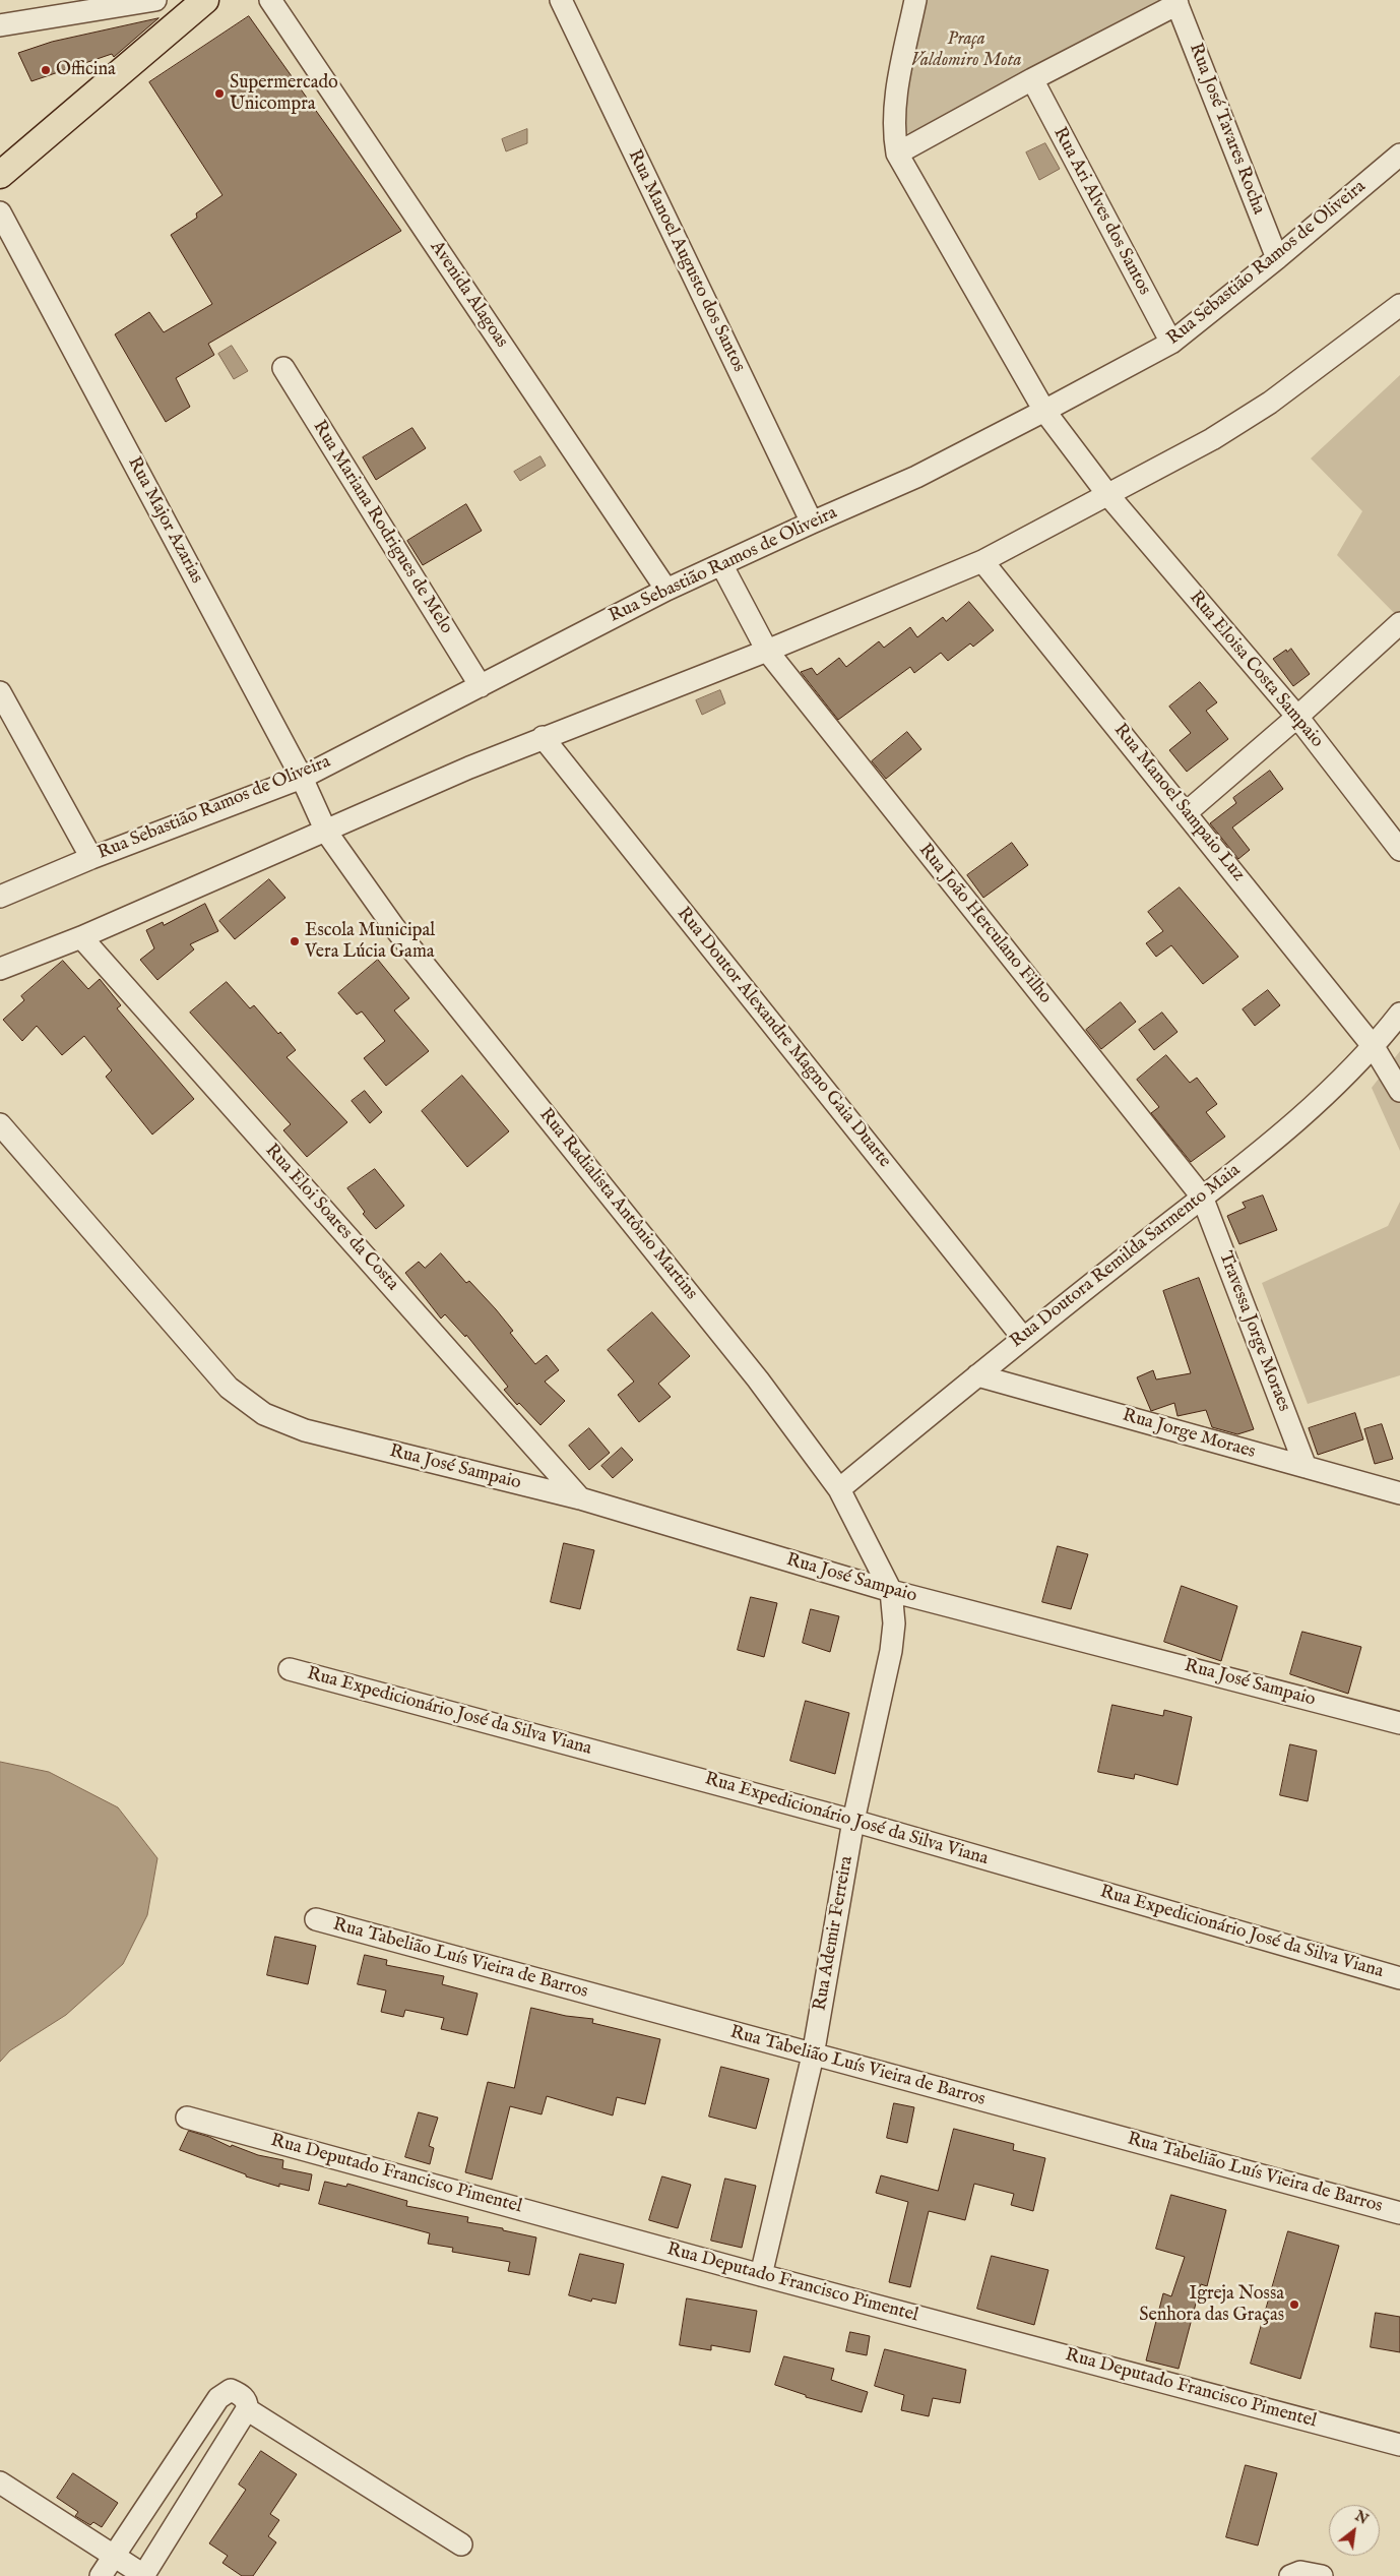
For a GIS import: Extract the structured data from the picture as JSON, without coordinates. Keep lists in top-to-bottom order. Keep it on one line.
{"streets":{"street":["Rua José Tavares Rocha","Rua Ari Alves dos Santos","Rua Manoel Augusto dos Santos","Rua Sebastião Ramos de Oliveira","Avenida Alagoas","Rua Major Azarias","Rua Mariana Rodrigues de Melo","Rua Eloisa Costa Sampaio","Rua Manoel Sampaio Luz","Rua João Herculano Filho","Rua Doutor Alexandre Magno Gaia Duarte","Rua Radialista Antônio Martins","Rua Eloi Soares da Costa","Rua Doutora Remilda Sarmento Maia","Travessa Jorge Moraes","Rua Jorge Moraes","Rua José Sampaio","Rua Expedicionário José da Silva Viana","Rua Ademir Ferreira","Rua Tabelião Luís Vieira de Barros","Rua Deputado Francisco Pimentel"]},"crossings":[["Rua José Tavares Rocha","Rua Sebastião Ramos de Oliveira"],["Rua Ari Alves dos Santos","Rua Sebastião Ramos de Oliveira"],["Rua Manoel Augusto dos Santos","Rua Sebastião Ramos de Oliveira"],["Rua Sebastião Ramos de Oliveira","Avenida Alagoas"],["Rua Sebastião Ramos de Oliveira","Rua Major Azarias"],["Rua Sebastião Ramos de Oliveira","Rua Mariana Rodrigues de Melo"],["Rua Sebastião Ramos de Oliveira","Rua Eloisa Costa Sampaio"],["Rua Sebastião Ramos de Oliveira","Rua João Herculano Filho"],["Rua Major Azarias","Rua Radialista Antônio Martins"],["Rua Manoel Sampaio Luz","Rua Doutora Remilda Sarmento Maia"],["Rua João Herculano Filho","Rua Doutora Remilda Sarmento Maia"],["Rua João Herculano Filho","Travessa Jorge Moraes"],["Rua Doutor Alexandre Magno Gaia Duarte","Rua Doutora Remilda Sarmento Maia"],["Rua Radialista Antônio Martins","Rua Doutora Remilda Sarmento Maia"],["Rua Radialista Antônio Martins","Rua José Sampaio"],["Rua Radialista Antônio Martins","Rua Ademir Ferreira"],["Rua Eloi Soares da Costa","Rua José Sampaio"],["Rua Doutora Remilda Sarmento Maia","Travessa Jorge Moraes"],["Rua Doutora Remilda Sarmento Maia","Rua Jorge Moraes"],["Travessa Jorge Moraes","Rua Jorge Moraes"],["Rua José Sampaio","Rua Ademir Ferreira"],["Rua Expedicionário José da Silva Viana","Rua Ademir Ferreira"],["Rua Ademir Ferreira","Rua Tabelião Luís Vieira de Barros"],["Rua Ademir Ferreira","Rua Deputado Francisco Pimentel"]],"parks":["Praça Valdomiro Mota"],"places":["Officina","Supermercado Unicompra","Escola Municipal Vera Lúcia Gama","Igreja Nossa Senhora das Graças"],"north":"top right"}
